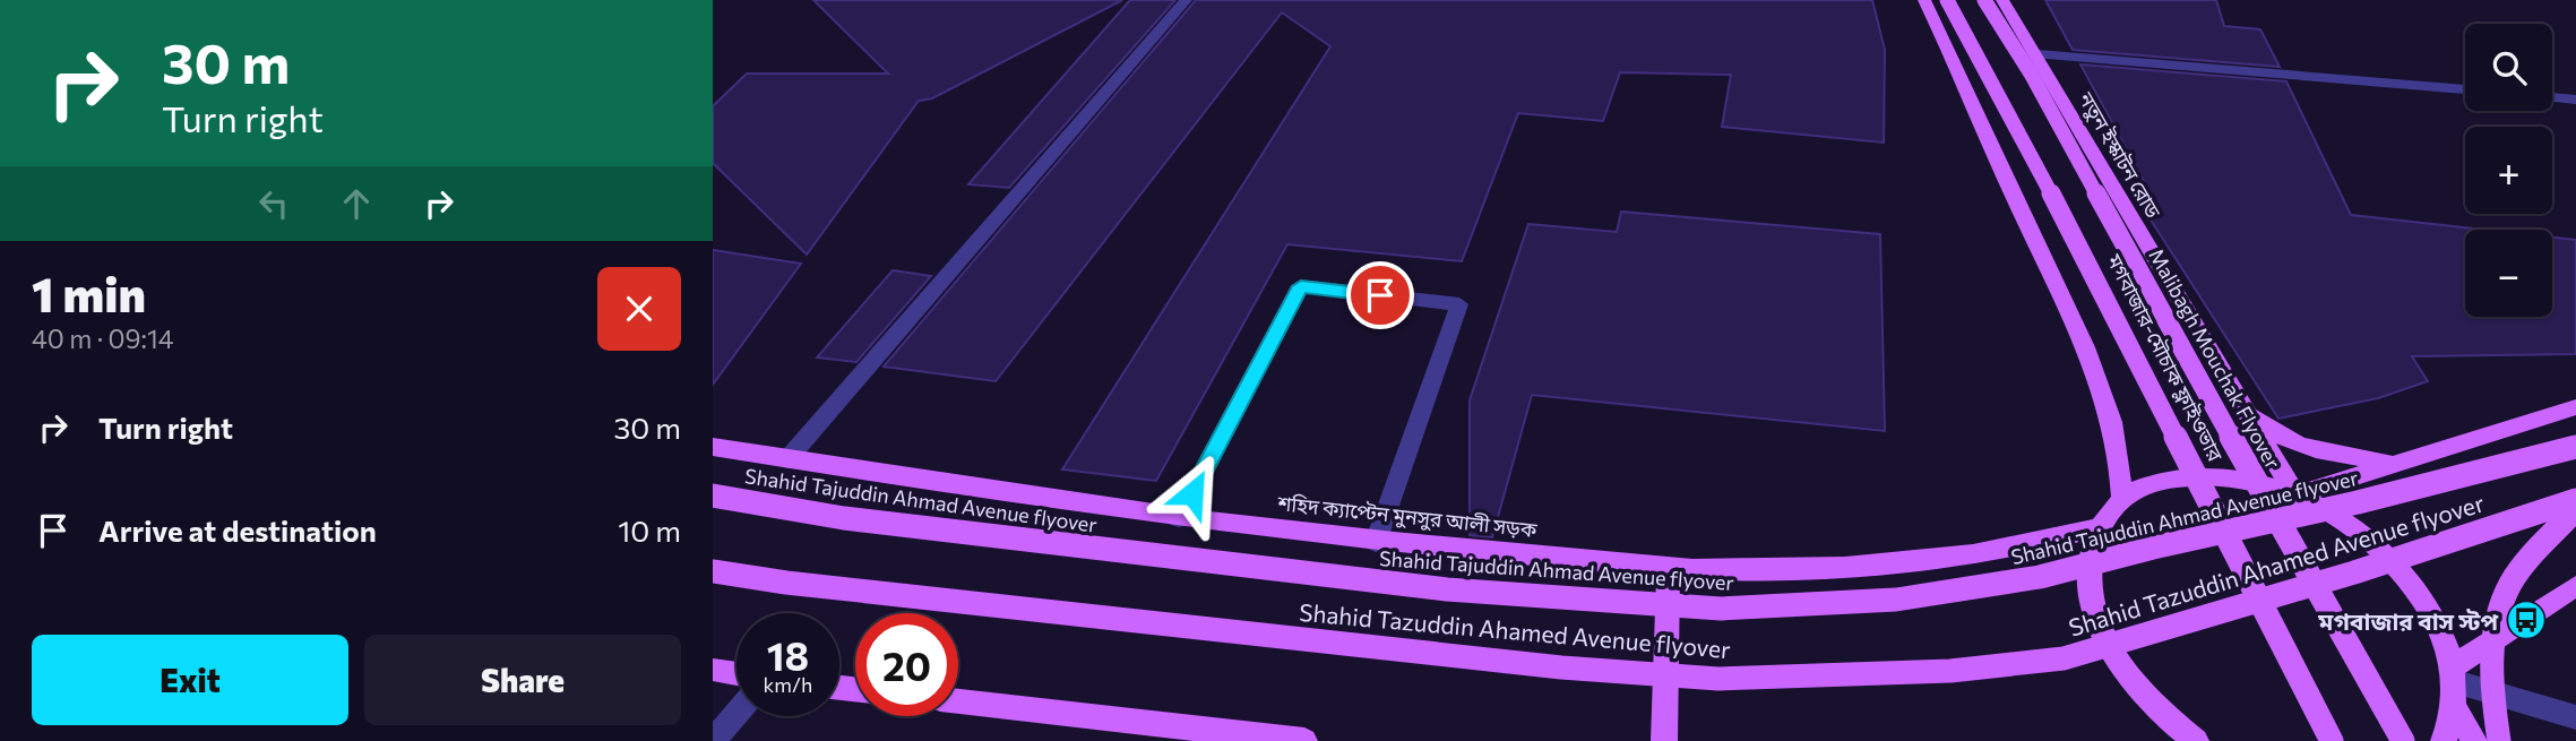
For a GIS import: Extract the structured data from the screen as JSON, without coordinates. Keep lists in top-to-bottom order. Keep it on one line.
{"streets":{"main road":["নতুন ইস্কাটন রোড","মগবাজার-মৌচাক ফ্লাইওভার","Malibagh Mouchak Flyover","Shahid Tajuddin Ahmad Avenue flyover","শহিদ ক্যাপ্টেন মুনসুর আলী সড়ক","Shahid Tazuddin Ahamed Avenue flyover"]},"places":{"bus stop":["মগবাজার বাস স্টপ"]},"page":{"turn":["30 m","Turn right"],"map_buttons":["+","−"],"heading":["1 min","40 m · 09:14"],"list":[{"name":"Turn right","value":"30 m"},{"name":"Arrive at destination","value":"10 m"}],"speed":"18 km/h","limit":"20","buttons":["Exit","Share"]}}
